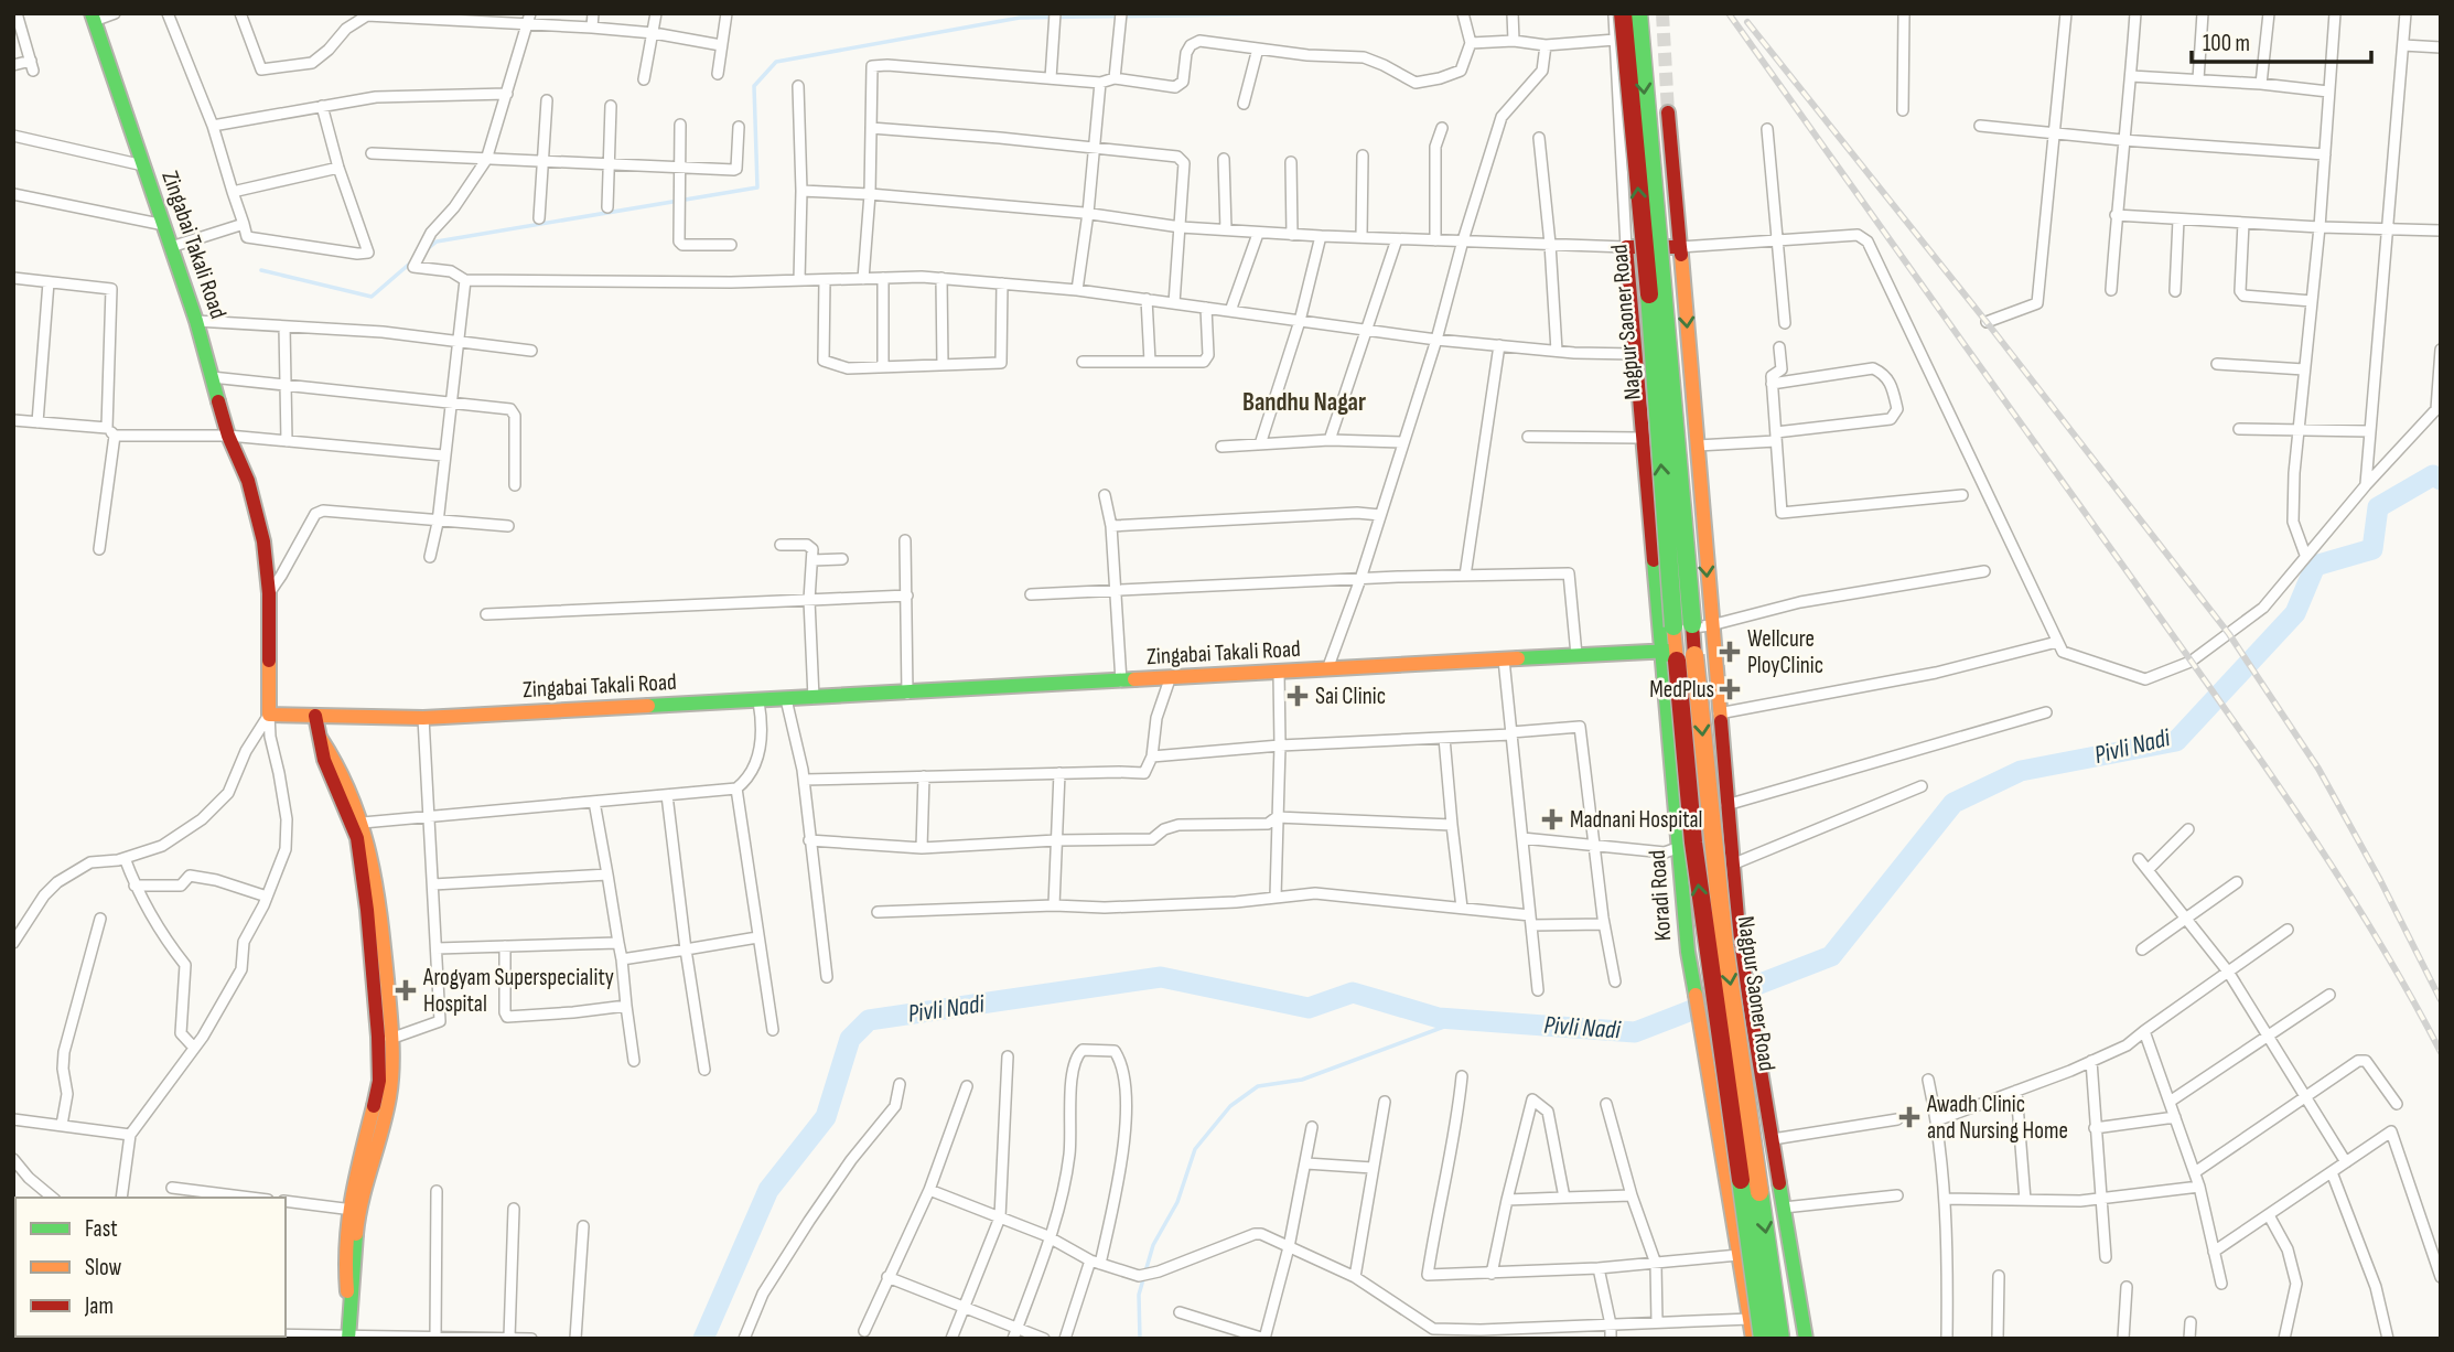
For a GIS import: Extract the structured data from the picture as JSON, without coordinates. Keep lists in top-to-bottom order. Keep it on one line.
{"streets":{"main road":["Zingabai Takali Road","Nagpur Saoner Road","Koradi Road"]},"crossings":[["Zingabai Takali Road","Nagpur Saoner Road"],["Zingabai Takali Road","Koradi Road"],["Nagpur Saoner Road","Koradi Road"]],"districts":["Bandhu Nagar"],"water":["Pivli Nadi"],"places":{"health":["Wellcure PloyClinic","MedPlus","Sai Clinic","Madnani Hospital","Arogyam Superspeciality Hospital","Awadh Clinic and Nursing Home"]},"legend":["Fast","Slow","Jam"],"scale_bar":"100 m"}
